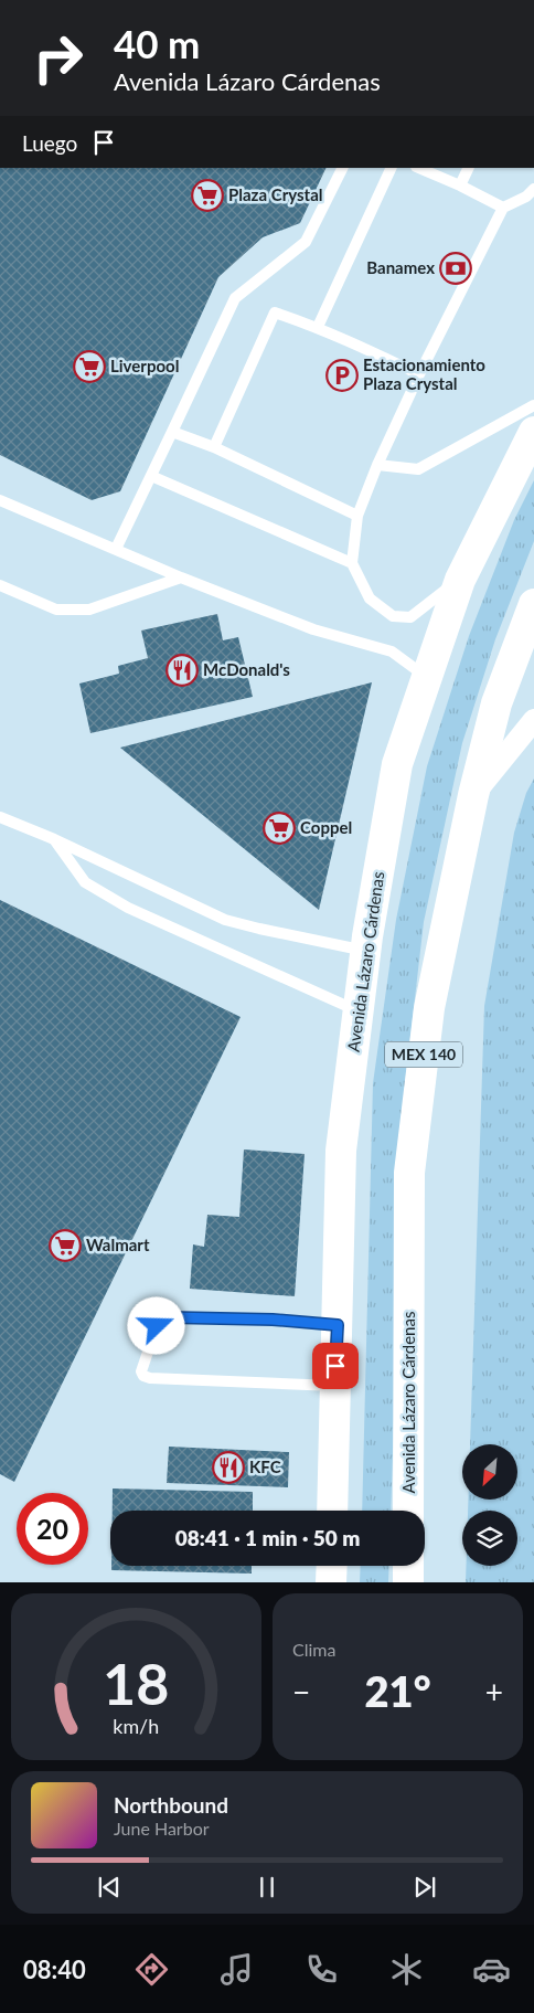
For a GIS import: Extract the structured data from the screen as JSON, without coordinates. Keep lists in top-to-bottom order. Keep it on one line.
{"streets":{"highway":["Avenida Lázaro Cárdenas","MEX 140"]},"places":{"supermarket":["Plaza Crystal","Liverpool","Coppel","Walmart"],"bank":["Banamex"],"parking":["Estacionamiento Plaza Crystal"],"restaurant":["McDonald's","KFC"]},"north":"bottom left","page":{"turn":["40 m","Avenida Lázaro Cárdenas"],"then":"Luego","limit":"20","trip":"08:41 · 1 min · 50 m","tile":"Clima","heat":["−","21°","+"],"song":["Northbound","June Harbor"],"tabs":"08:40","gauge":["18","km/h"]}}
